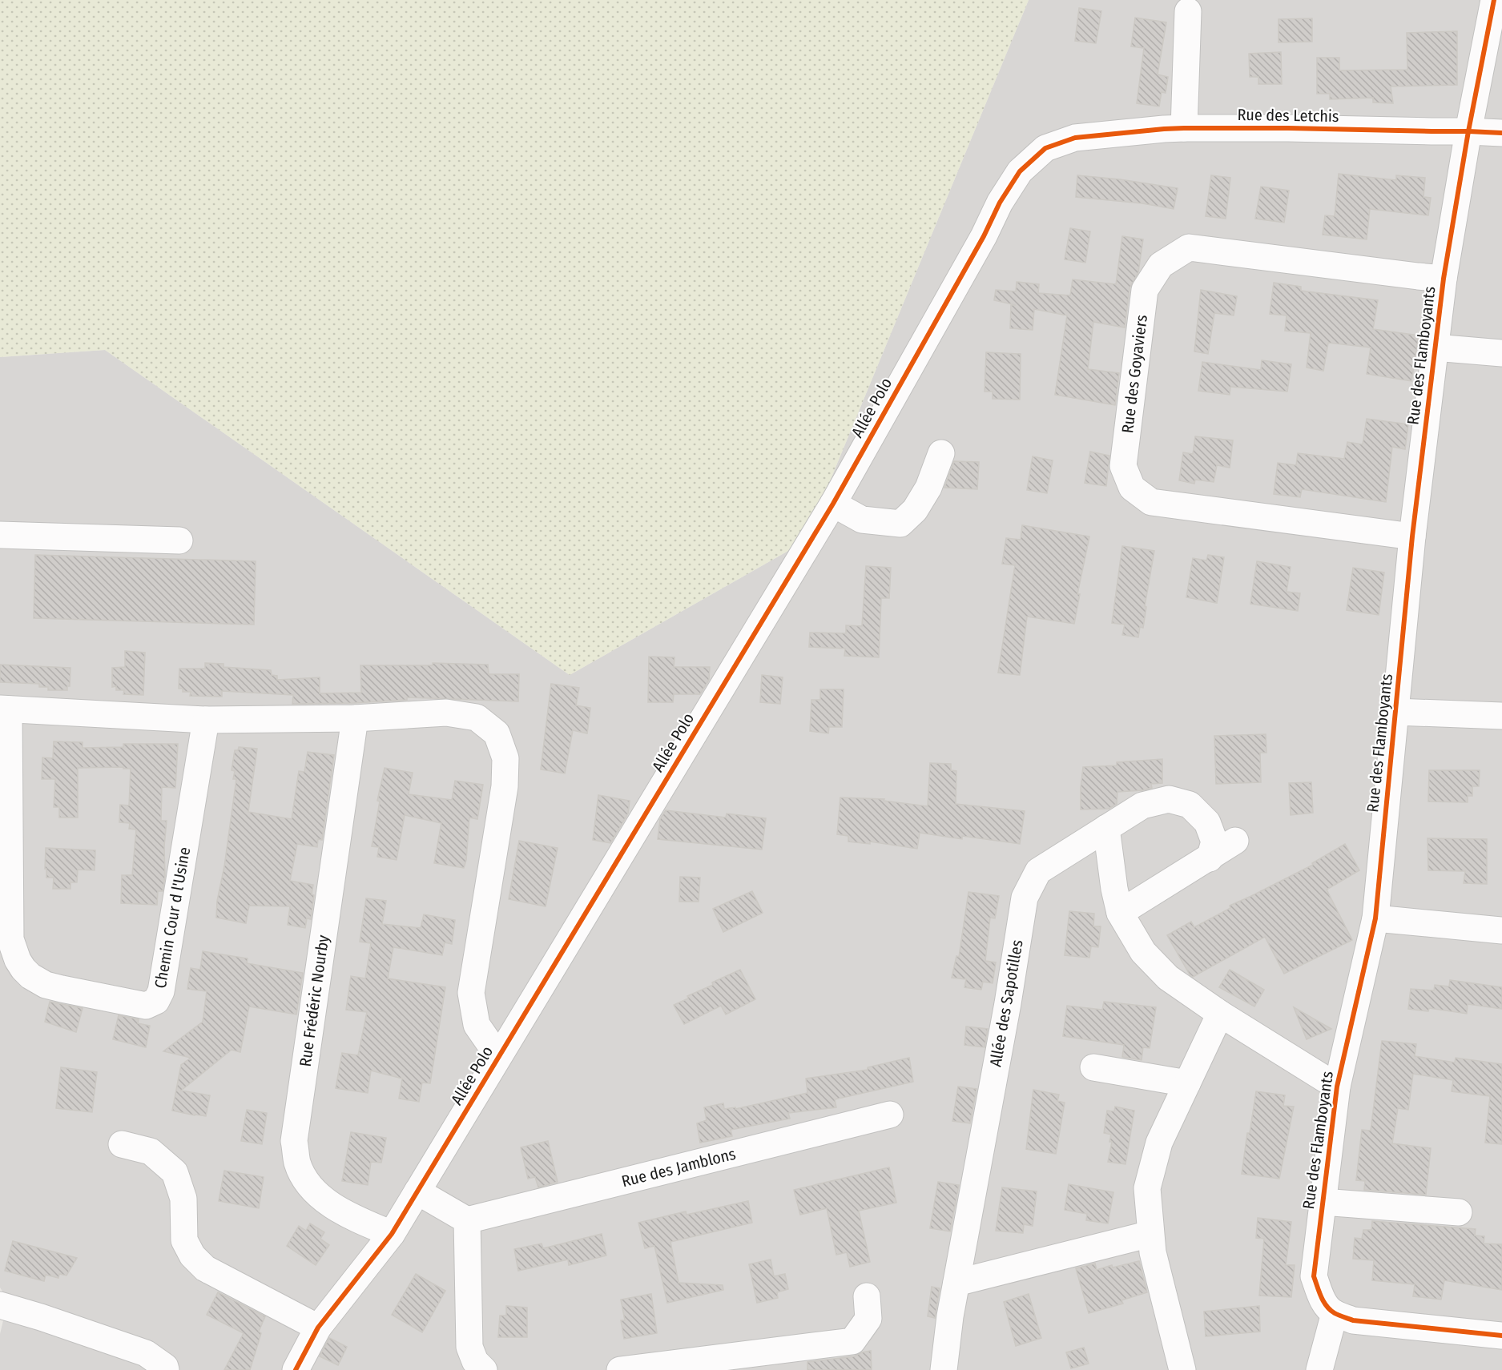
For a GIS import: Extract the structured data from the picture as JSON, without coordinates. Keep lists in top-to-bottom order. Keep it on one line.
{"streets":{"street":["Rue des Letchis","Rue des Flamboyants","Rue des Goyaviers","Allée Polo","Chemin Cour d l'Usine","Rue Frédéric Nourby","Allée des Sapotilles","Rue des Jamblons"]},"crossings":[["Rue des Letchis","Rue des Flamboyants"],["Rue des Letchis","Allée Polo"],["Rue des Flamboyants","Rue des Goyaviers"],["Allée Polo","Chemin Cour d l'Usine"],["Allée Polo","Rue Frédéric Nourby"],["Chemin Cour d l'Usine","Rue Frédéric Nourby"]]}
